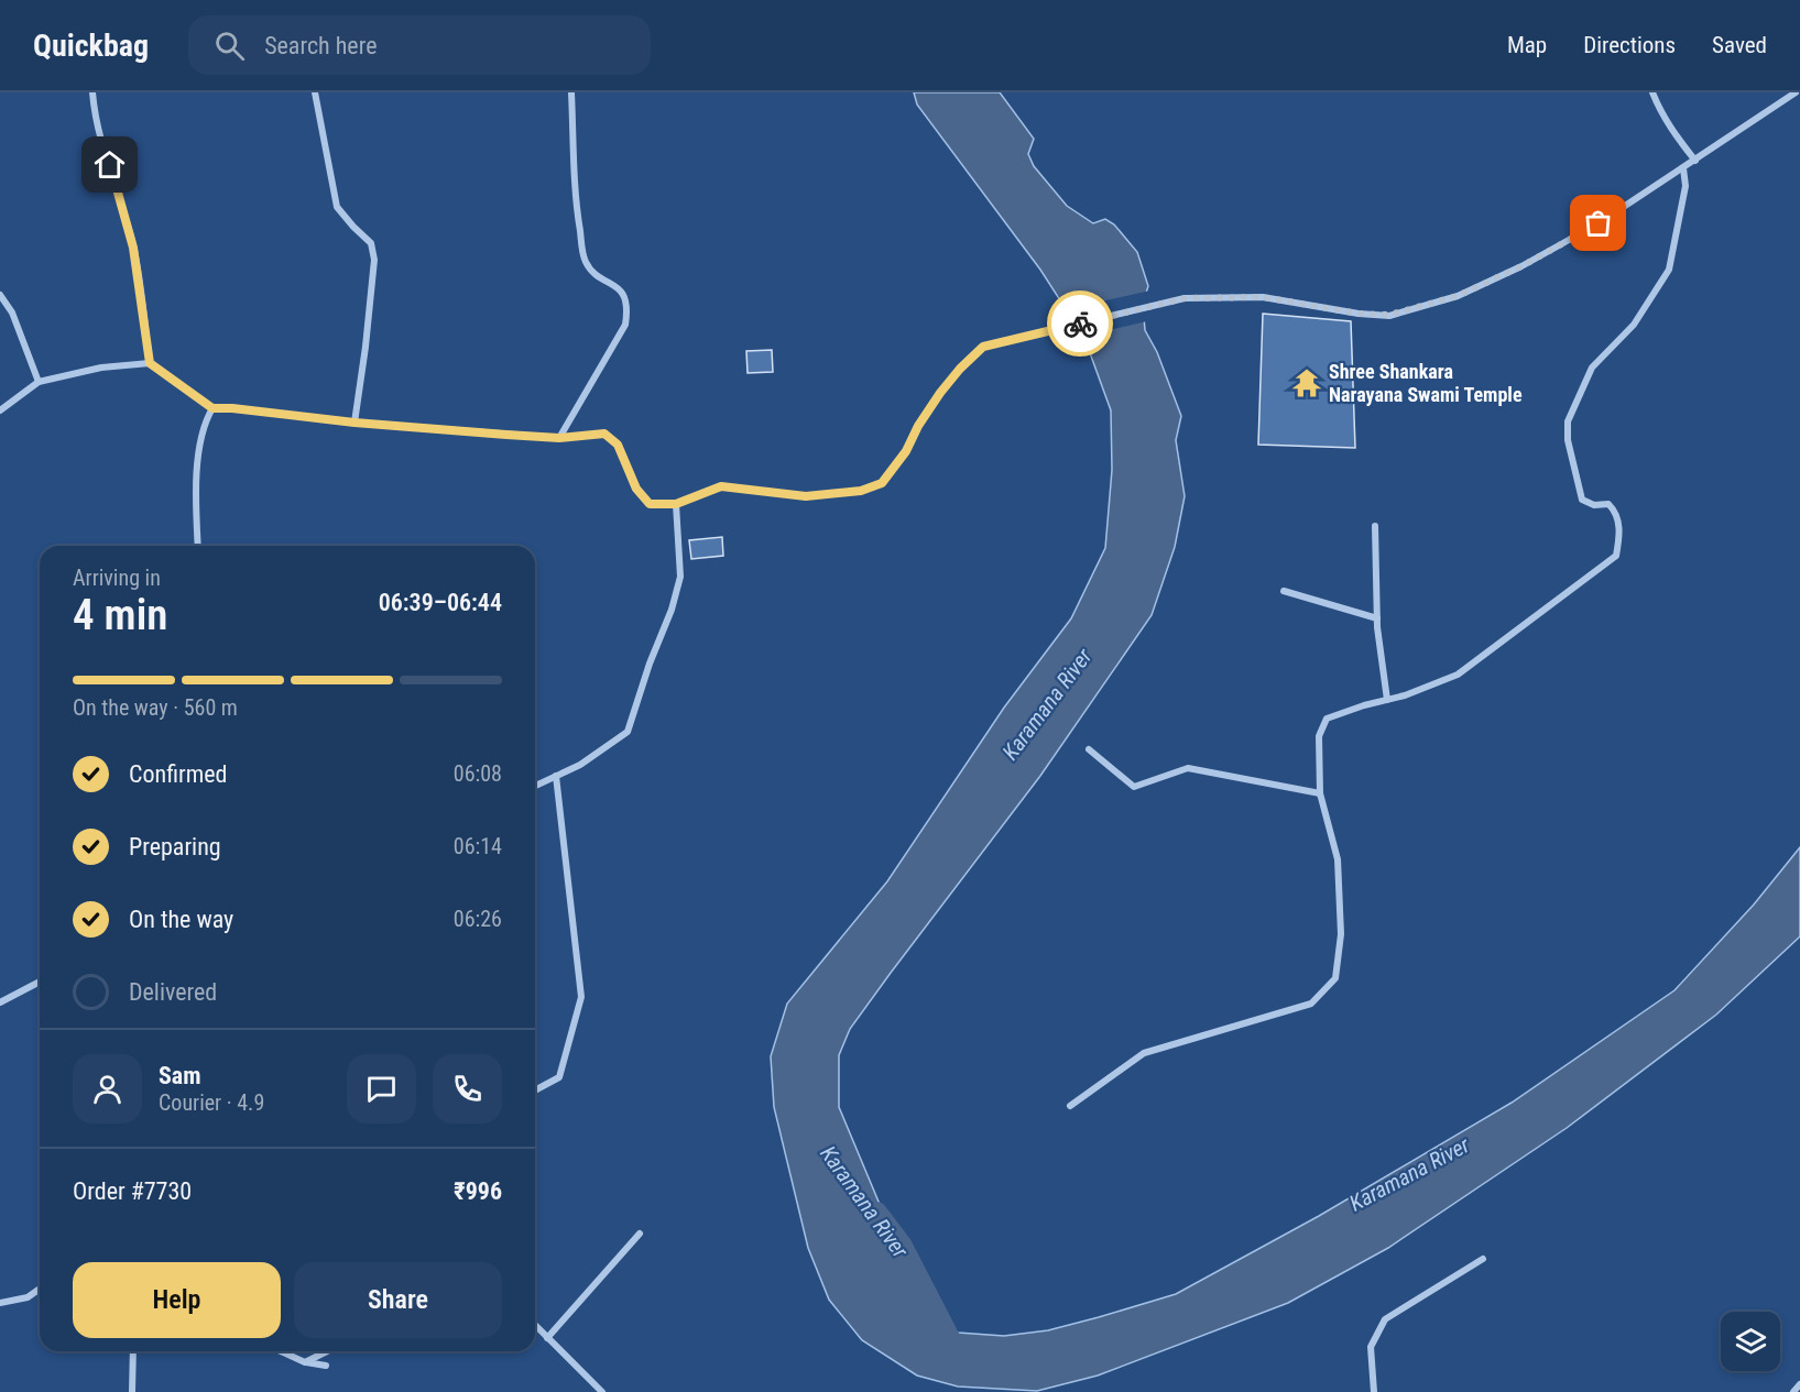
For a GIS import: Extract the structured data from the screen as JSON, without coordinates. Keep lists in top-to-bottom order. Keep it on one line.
{"water":["Karamana River"],"places":{"temple":["Shree Shankara Narayana Swami Temple"]},"page":{"header":"Quickbag","search":"Search here","nav":["Map","Directions","Saved"],"heading":["4 min","Arriving in","06:39–06:44"],"panel":["Sam","Courier · 4.9","Order #7730","₹996"],"bar":"On the way · 560 m","list":[["Confirmed","06:08"],["Preparing","06:14"],["On the way","06:26"],"Delivered"],"buttons":["Help","Share"]}}
